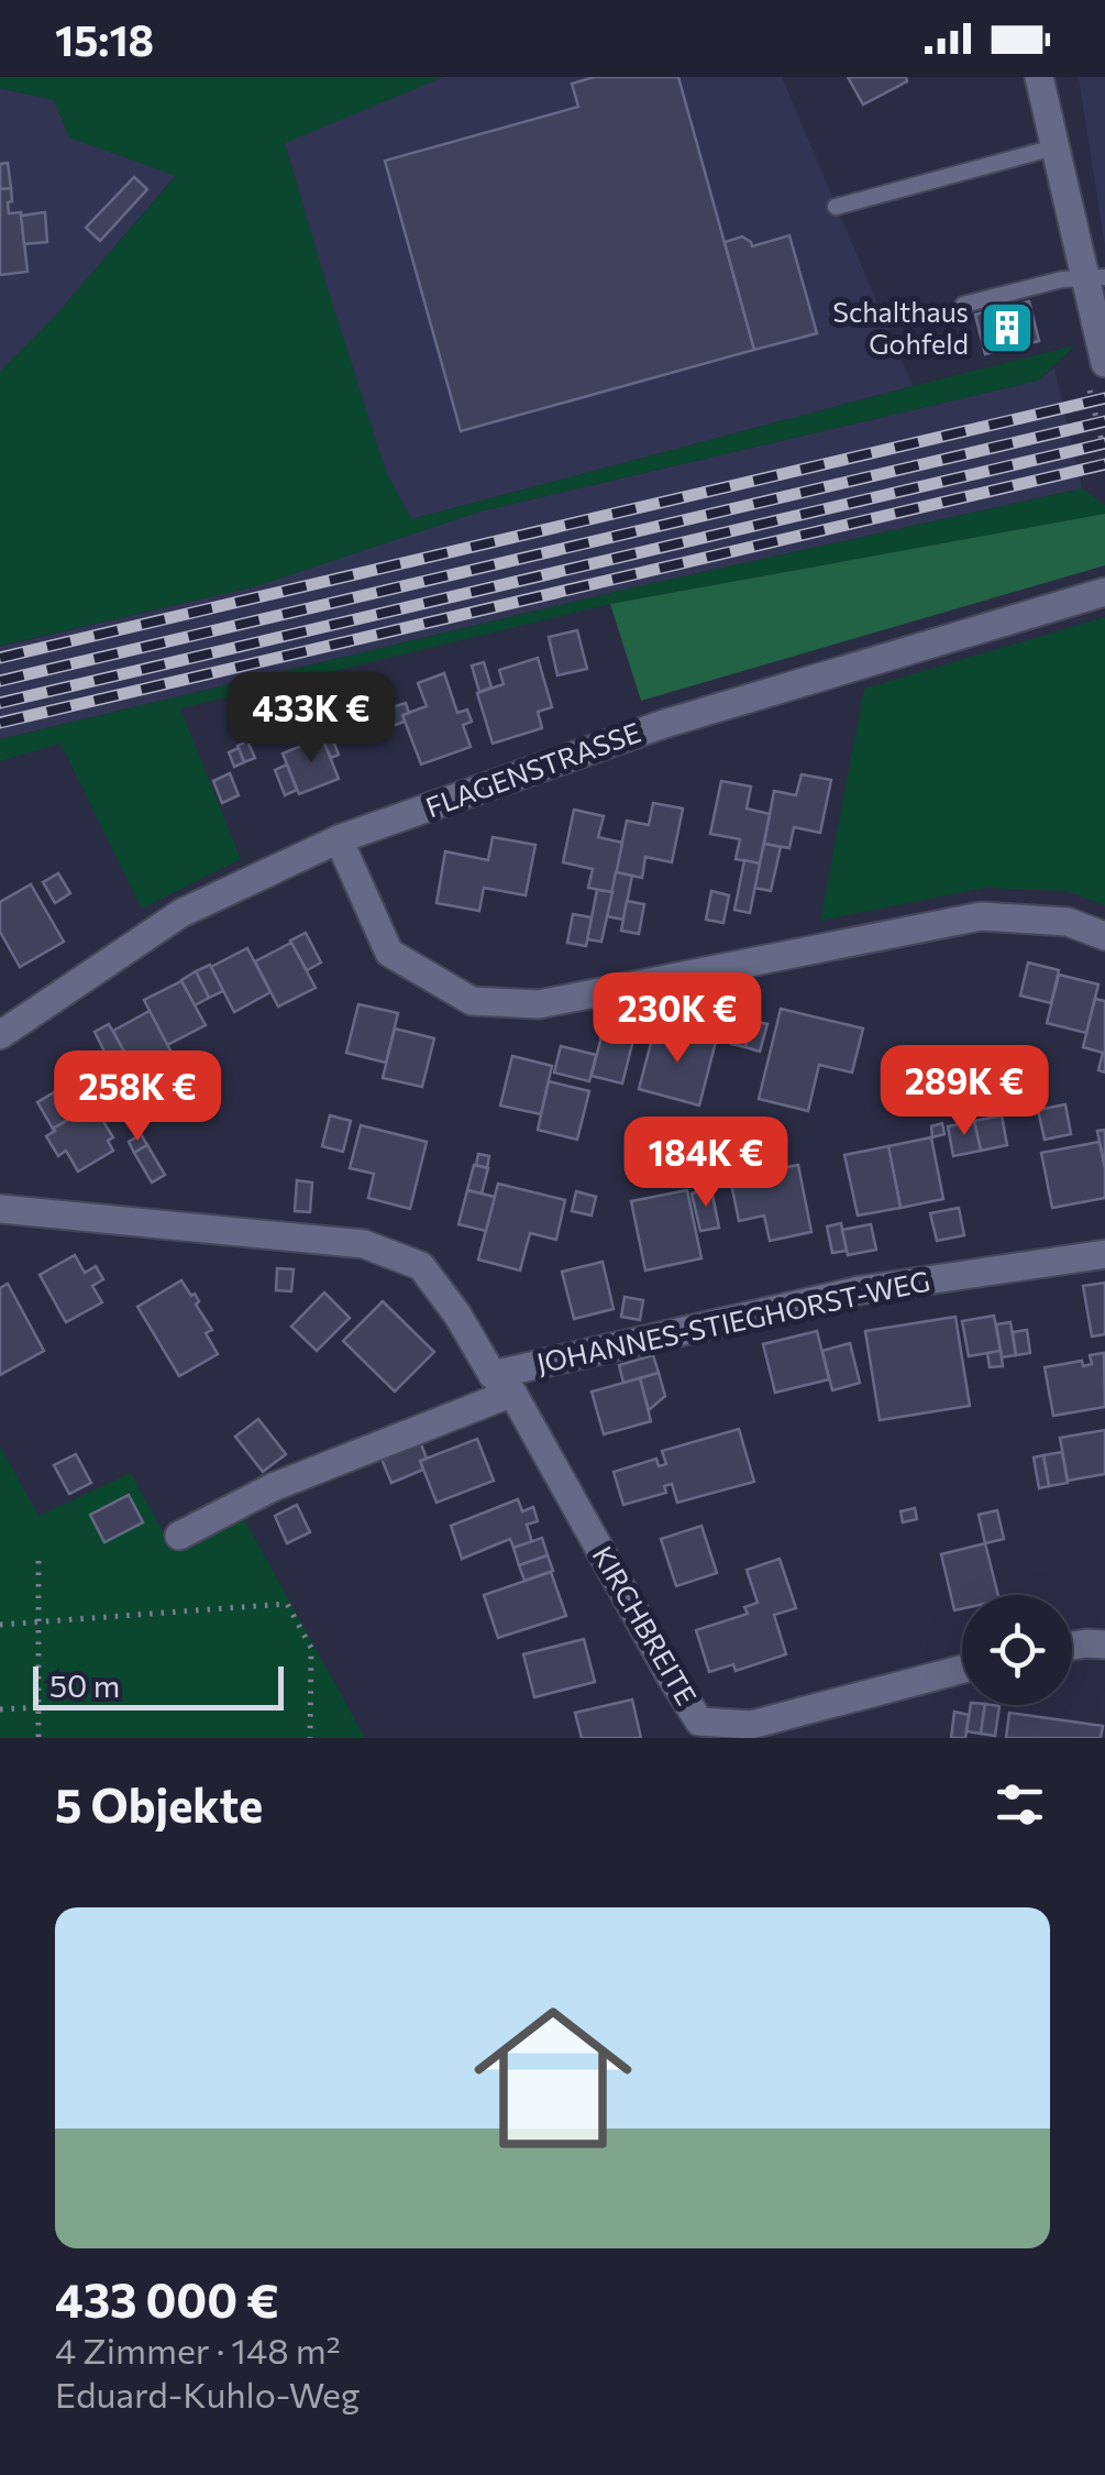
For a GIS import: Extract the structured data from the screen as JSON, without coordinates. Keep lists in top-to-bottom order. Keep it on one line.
{"streets":{"street":["FLAGENSTRASSE","JOHANNES-STIEGHORST-WEG","KIRCHBREITE"]},"crossings":[["JOHANNES-STIEGHORST-WEG","KIRCHBREITE"]],"places":{"building":["Schalthaus Gohfeld"]},"scale_bar":"50 m","page":{"status":"15:18","price":["433K €","230K €","289K €","258K €","184K €"],"scale":"50 m","heading":"5 Objekte","list":[{"name":"433 000 €","note":"4 Zimmer · 148 m² · Eduard-Kuhlo-Weg"}]}}
